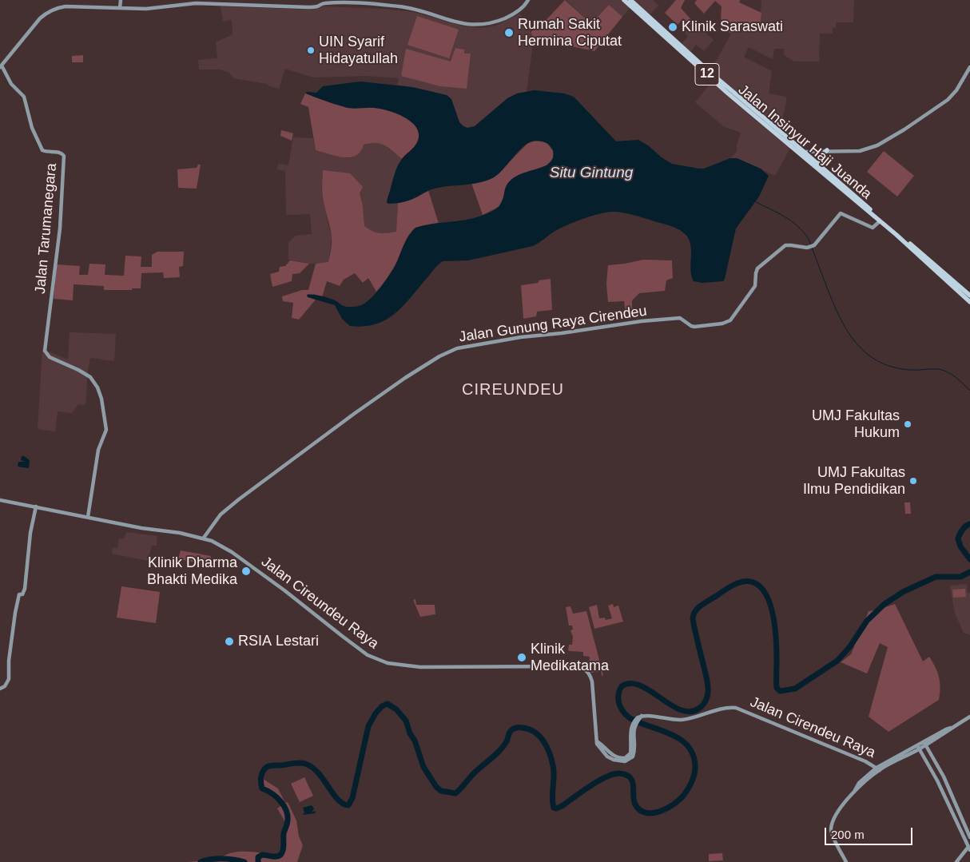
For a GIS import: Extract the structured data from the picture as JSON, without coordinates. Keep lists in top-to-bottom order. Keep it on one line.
{"streets":{"highway":["12","Jalan Insinyur Haji Juanda"],"street":["Jalan Tarumanegara","Jalan Gunung Raya Cirendeu","Jalan Cireundeu Raya","Jalan Cirendeu Raya"]},"crossings":[["Jalan Insinyur Haji Juanda","Jalan Gunung Raya Cirendeu"],["Jalan Tarumanegara","Jalan Cireundeu Raya"],["Jalan Gunung Raya Cirendeu","Jalan Cireundeu Raya"],["Jalan Cireundeu Raya","Jalan Cirendeu Raya"]],"districts":["CIREUNDEU"],"water":["Situ Gintung"],"places":["Klinik Saraswati","Rumah Sakit Hermina Ciputat","UIN Syarif Hidayatullah","UMJ Fakultas Hukum","UMJ Fakultas Ilmu Pendidikan","Klinik Dharma Bhakti Medika","RSIA Lestari","Klinik Medikatama"],"scale_bar":"200 m"}
